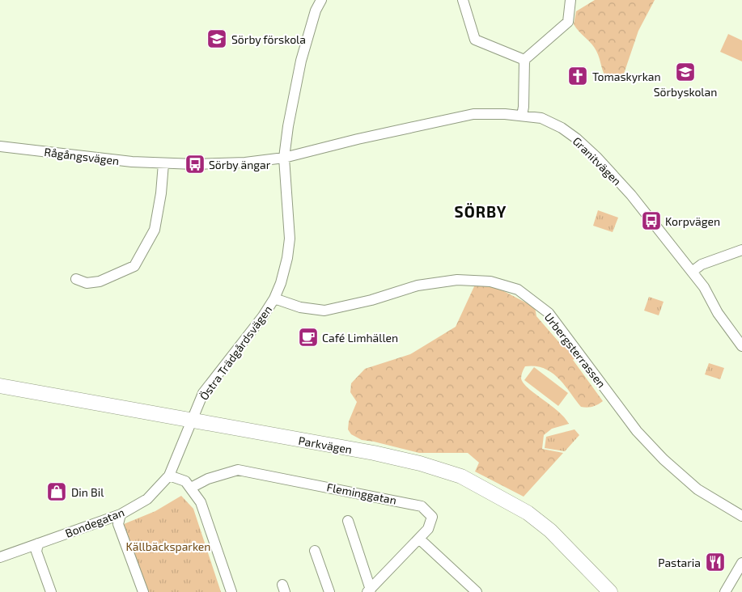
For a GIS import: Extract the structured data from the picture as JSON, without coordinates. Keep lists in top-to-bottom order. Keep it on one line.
{"streets":{"main road":["Parkvägen"],"street":["Rågångsvägen","Granitvägen","Urbergsterrassen","Östra Trädgårdsvägen","Fleminggatan","Bondegatan"]},"crossings":[["Rågångsvägen","Granitvägen"],["Rågångsvägen","Östra Trädgårdsvägen"],["Granitvägen","Östra Trädgårdsvägen"],["Urbergsterrassen","Östra Trädgårdsvägen"],["Östra Trädgårdsvägen","Parkvägen"],["Östra Trädgårdsvägen","Bondegatan"],["Parkvägen","Bondegatan"]],"districts":["SÖRBY"],"parks":["Källbäcksparken"],"places":{"school or university":["Sörby förskola","Sörbyskolan"],"church":["Tomaskyrkan"],"bus stop":["Sörby ängar","Korpvägen"],"cafe":["Café Limhällen"],"shop":["Din Bil"],"restaurant":["Pastaria"]}}
